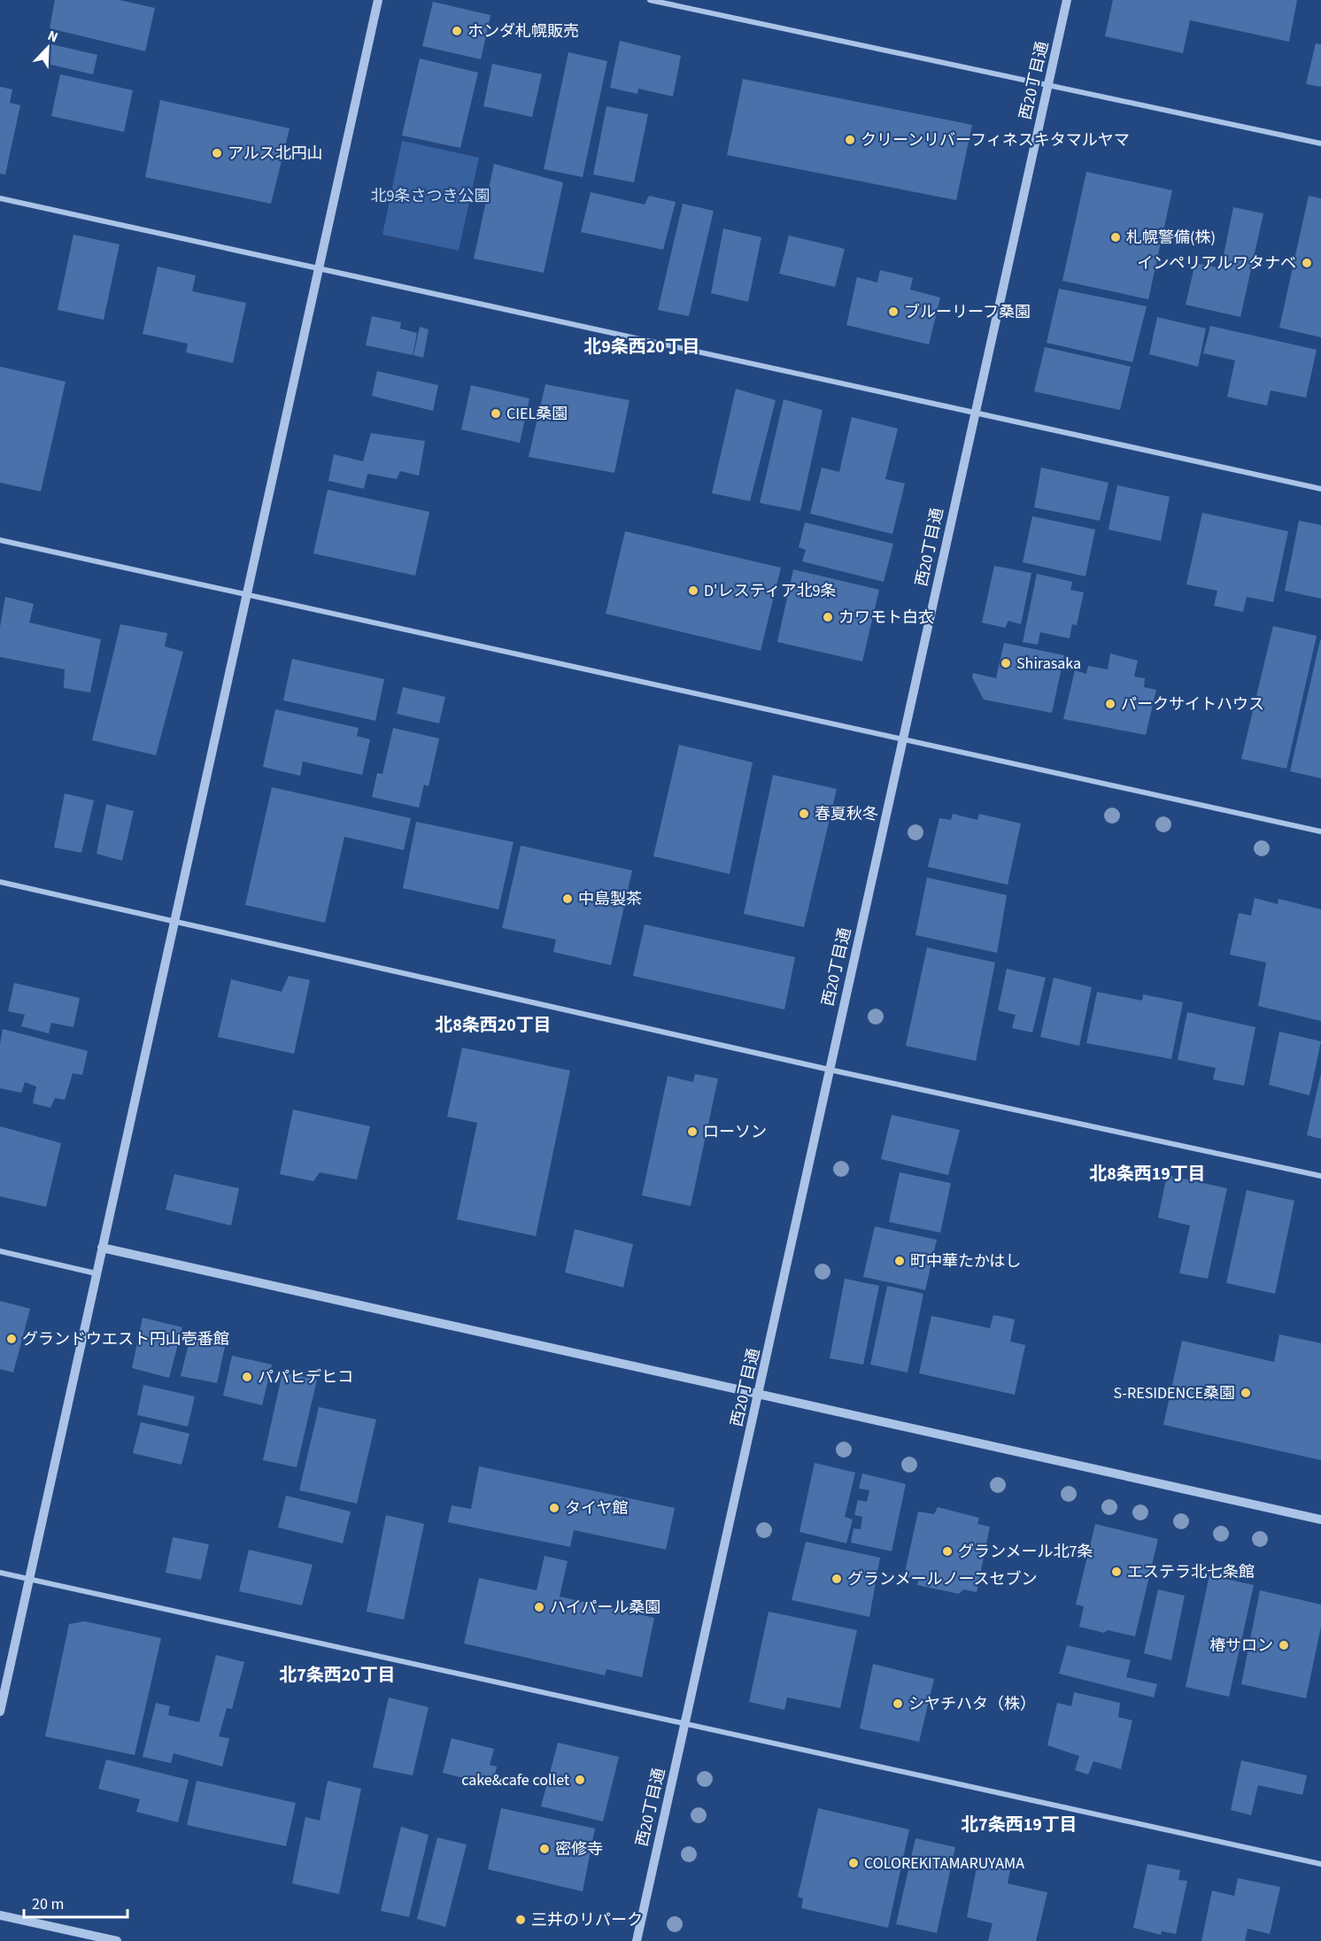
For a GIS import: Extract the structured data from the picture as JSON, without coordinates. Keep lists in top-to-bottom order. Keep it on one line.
{"streets":{"street":["西20丁目通"]},"districts":["北9条西20丁目","北8条西20丁目","北8条西19丁目","北7条西20丁目","北7条西19丁目"],"parks":["北9条さつき公園"],"places":["ホンダ札幌販売","クリーンリバーフィネスキタマルヤマ","アルス北円山","札幌警備(株)","インペリアルワタナベ","ブルーリーフ桑園","CIEL桑園","D'レスティア北9条","カワモト白衣","Shirasaka","パークサイトハウス","春夏秋冬","中島製茶","ローソン","町中華たかはし","グランドウエスト円山壱番館","パパヒデヒコ","S-RESIDENCE桑園","タイヤ館","グランメール北7条","エステラ北七条館","グランメールノースセブン","ハイパール桑園","椿サロン","シヤチハタ（株）","cake&cafe collet","密修寺","COLOREKITAMARUYAMA","三井のリパーク"],"scale_bar":"20 m","north":"top right"}
